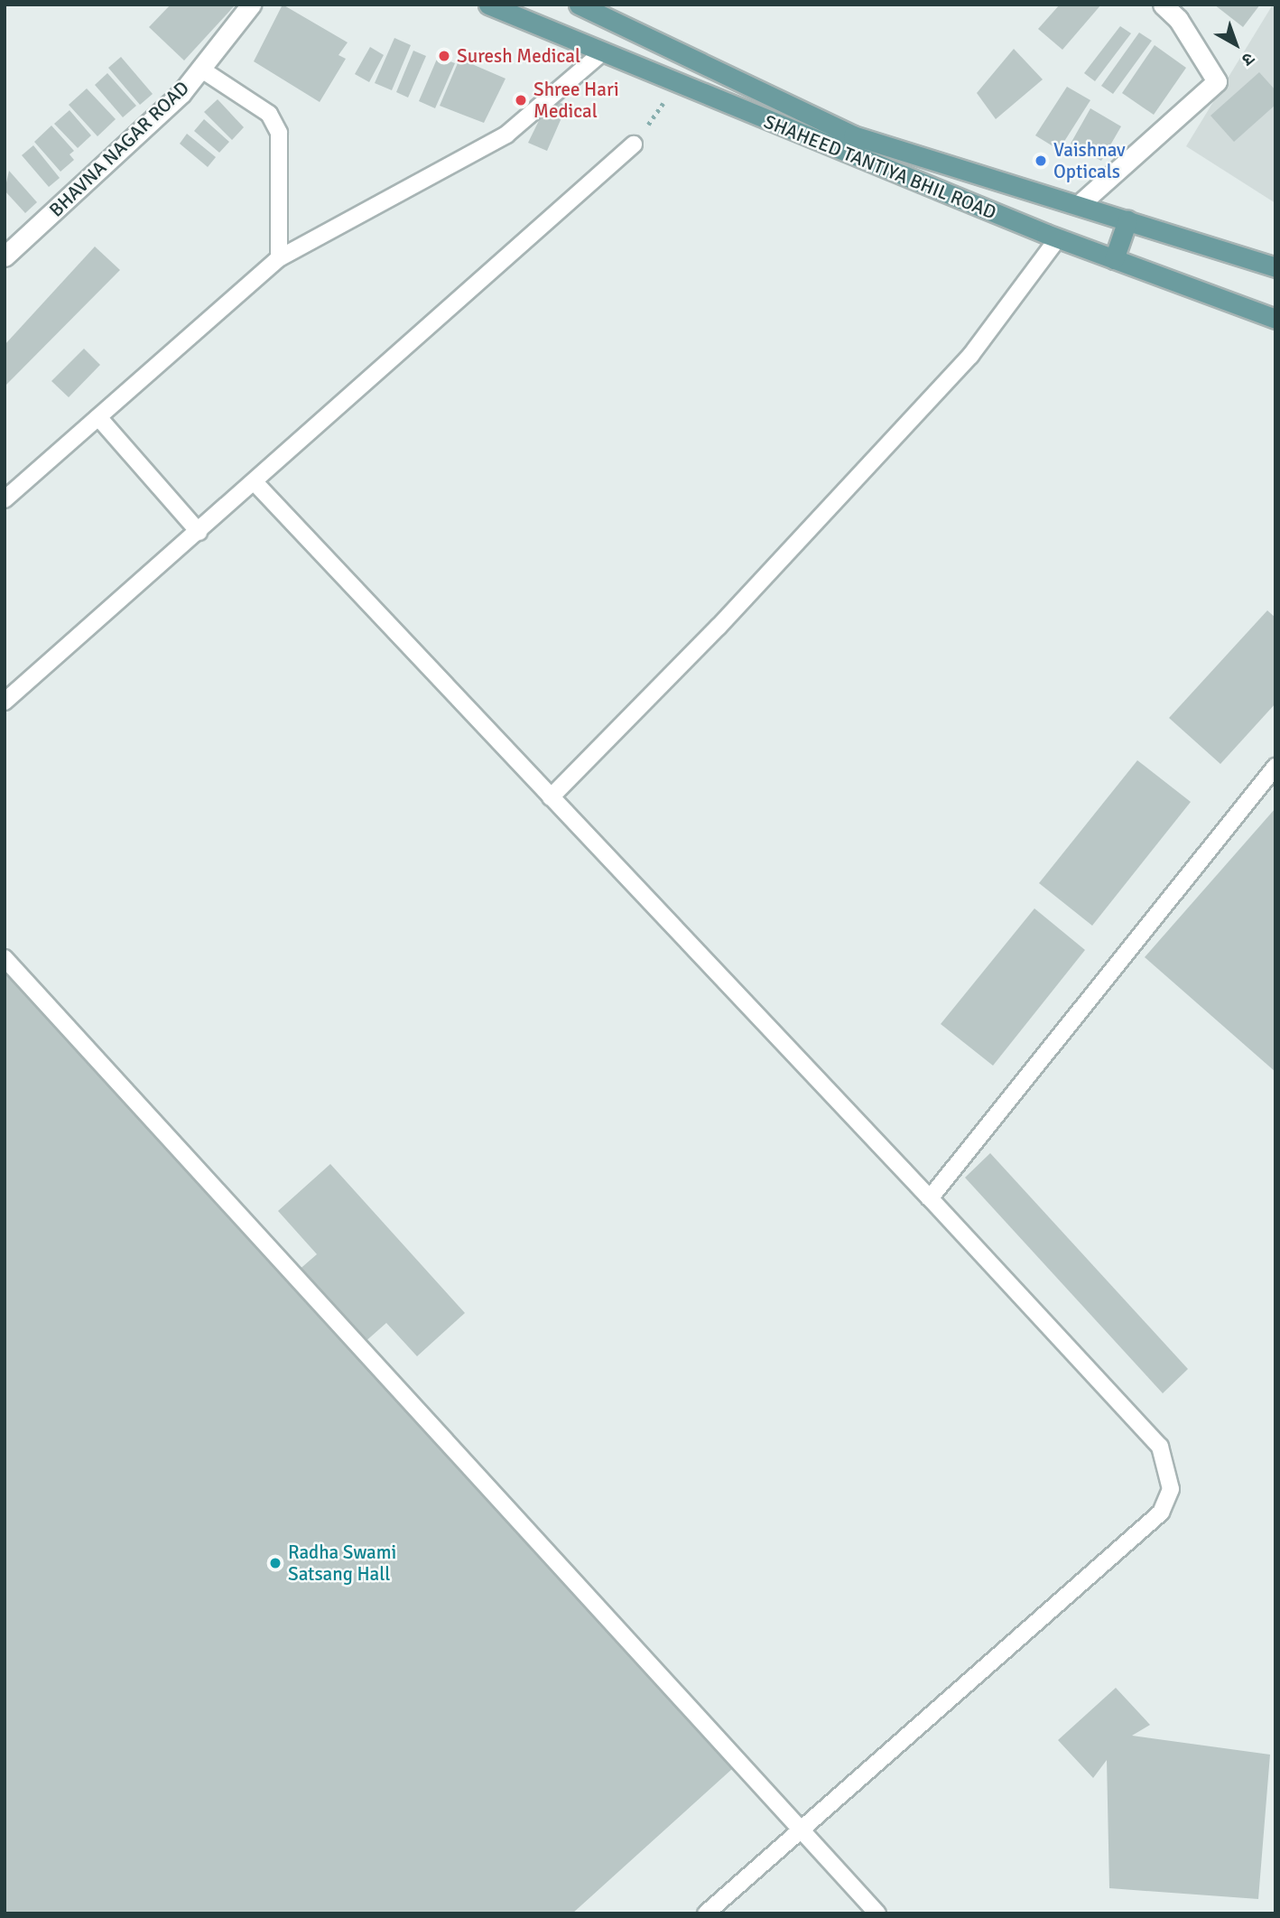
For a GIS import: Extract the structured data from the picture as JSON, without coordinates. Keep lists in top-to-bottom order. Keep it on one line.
{"streets":{"main road":["SHAHEED TANTIYA BHIL ROAD"],"street":["BHAVNA NAGAR ROAD"]},"places":["Suresh Medical","Shree Hari Medical","Vaishnav Opticals","Radha Swami Satsang Hall"],"north":"bottom right"}
